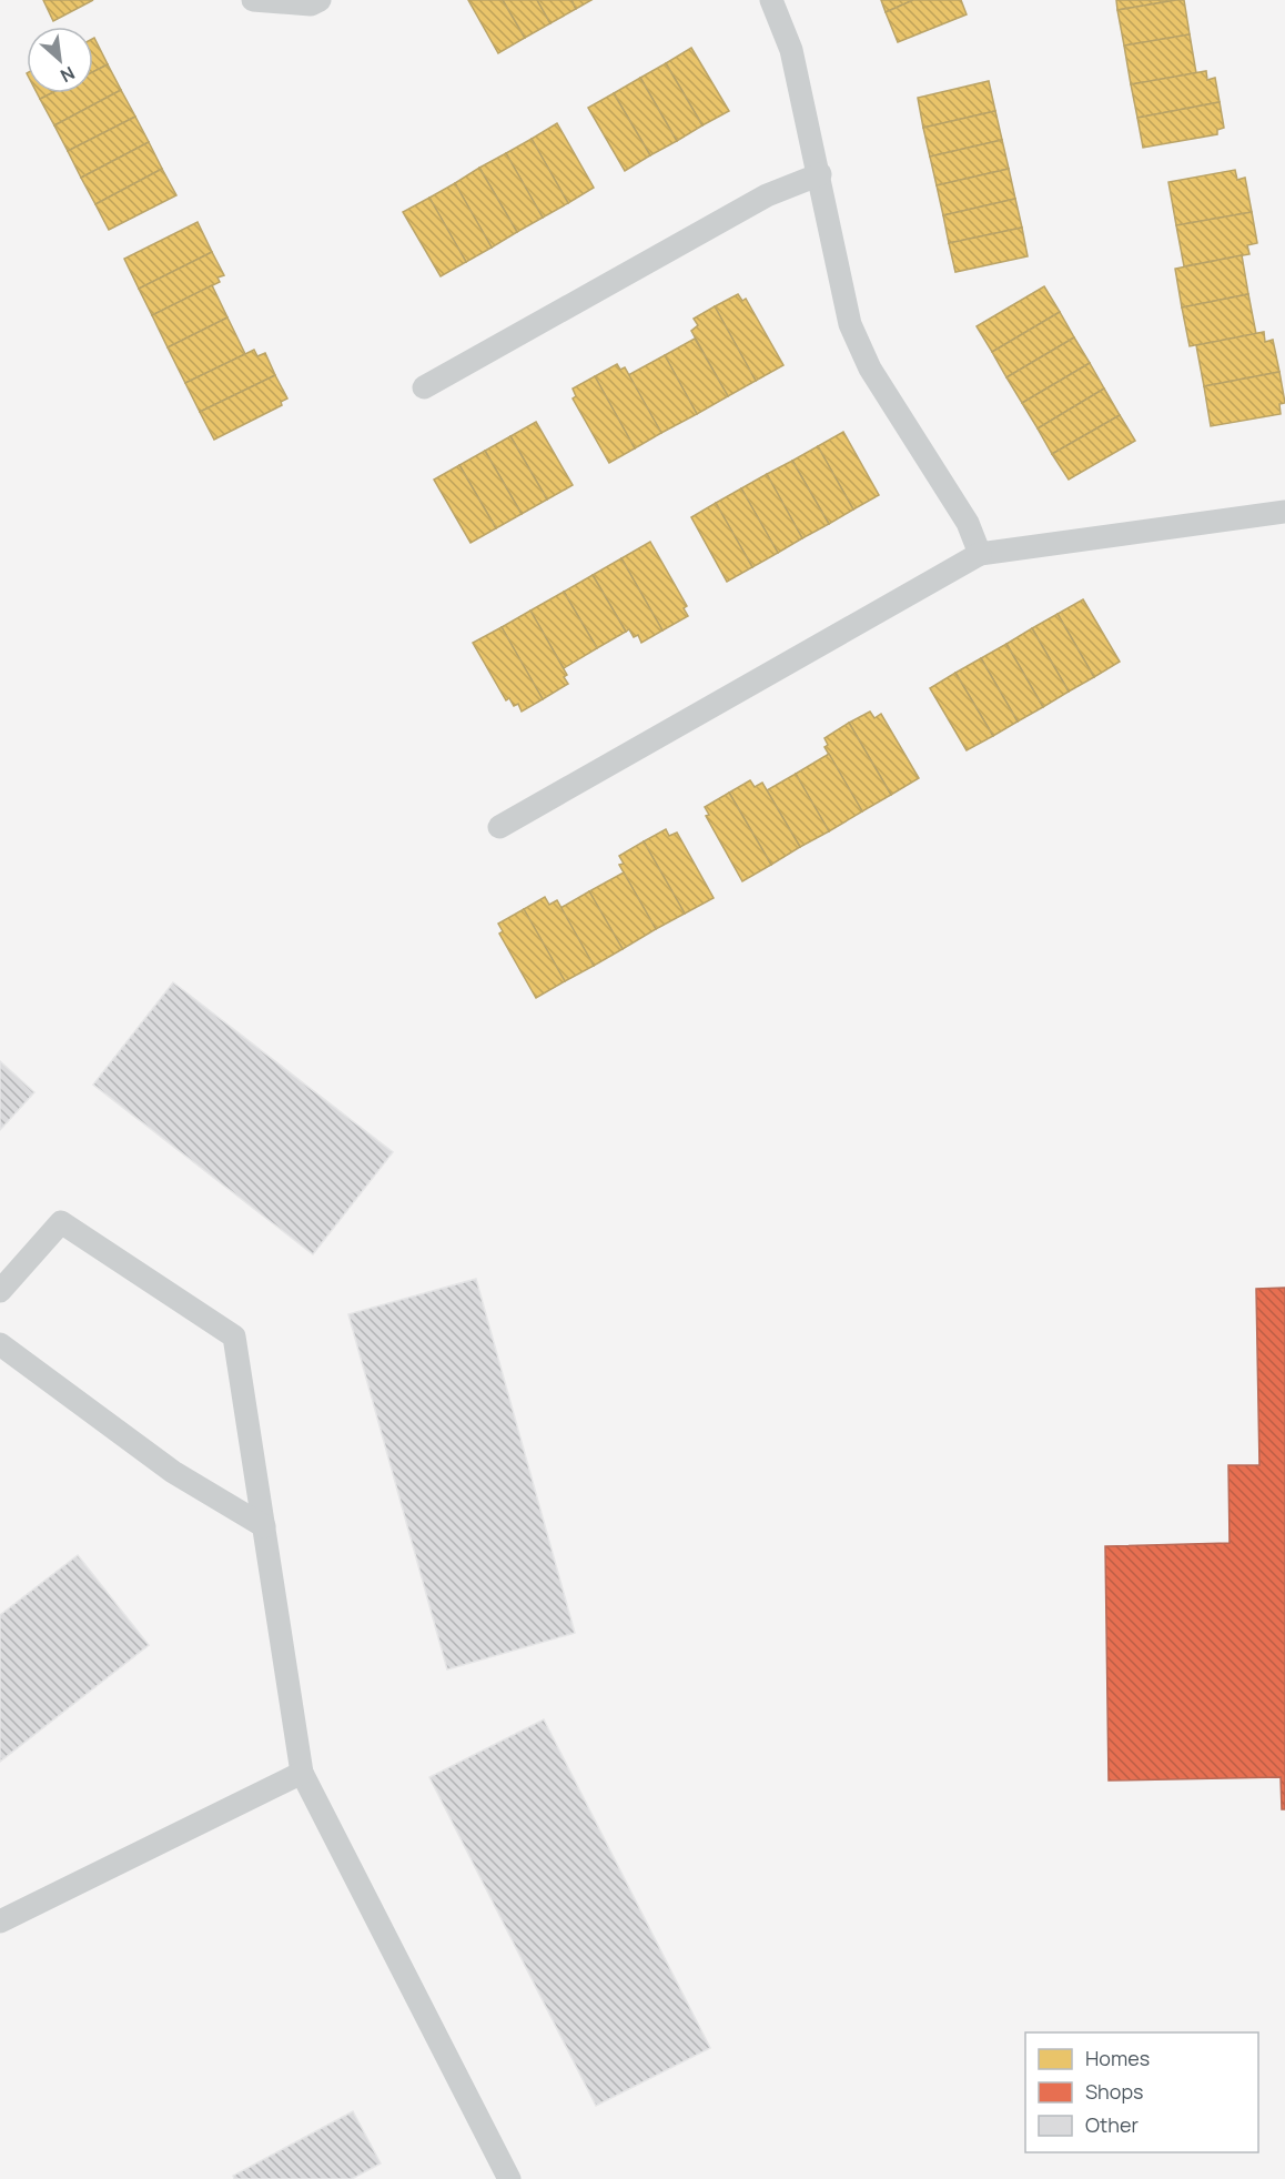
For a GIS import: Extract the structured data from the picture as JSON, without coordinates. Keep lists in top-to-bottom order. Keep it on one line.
{"legend":["Homes","Shops","Other"],"north":"bottom right"}
